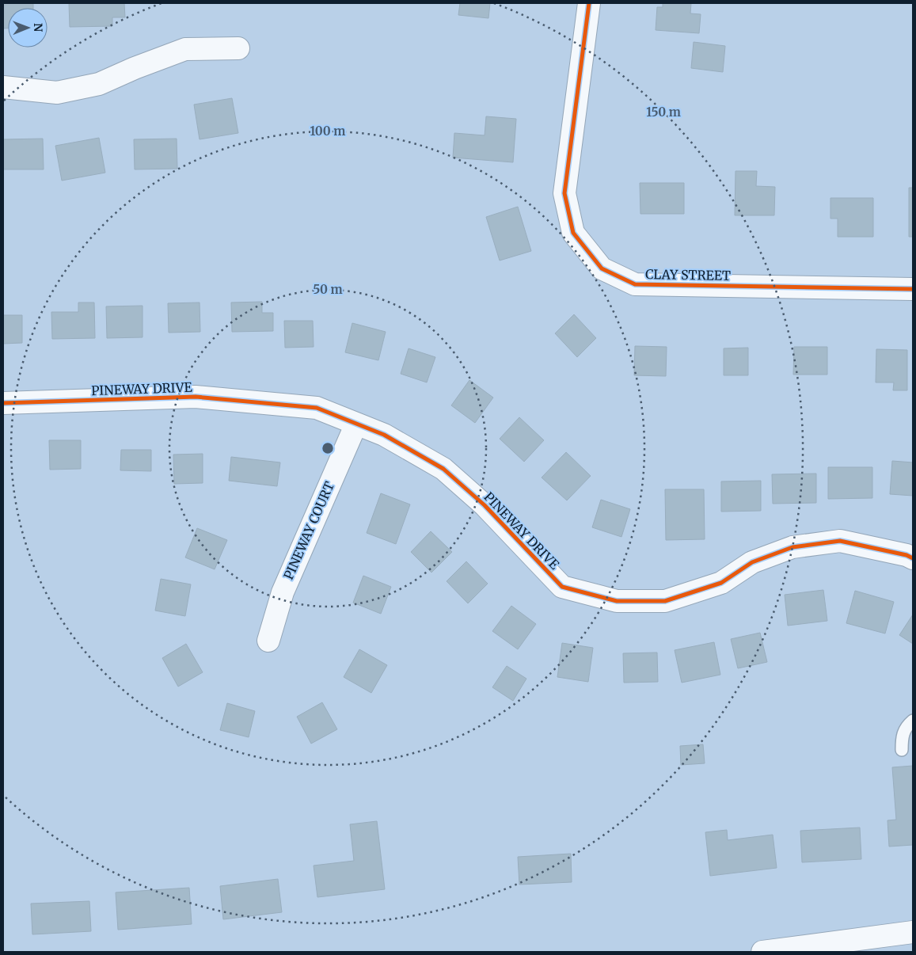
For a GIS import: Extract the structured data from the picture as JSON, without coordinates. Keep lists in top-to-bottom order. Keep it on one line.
{"streets":{"street":["CLAY STREET","PINEWAY DRIVE","PINEWAY COURT"]},"crossings":[["PINEWAY DRIVE","PINEWAY COURT"]],"north":"right","rings":["150 m","100 m","50 m"]}
